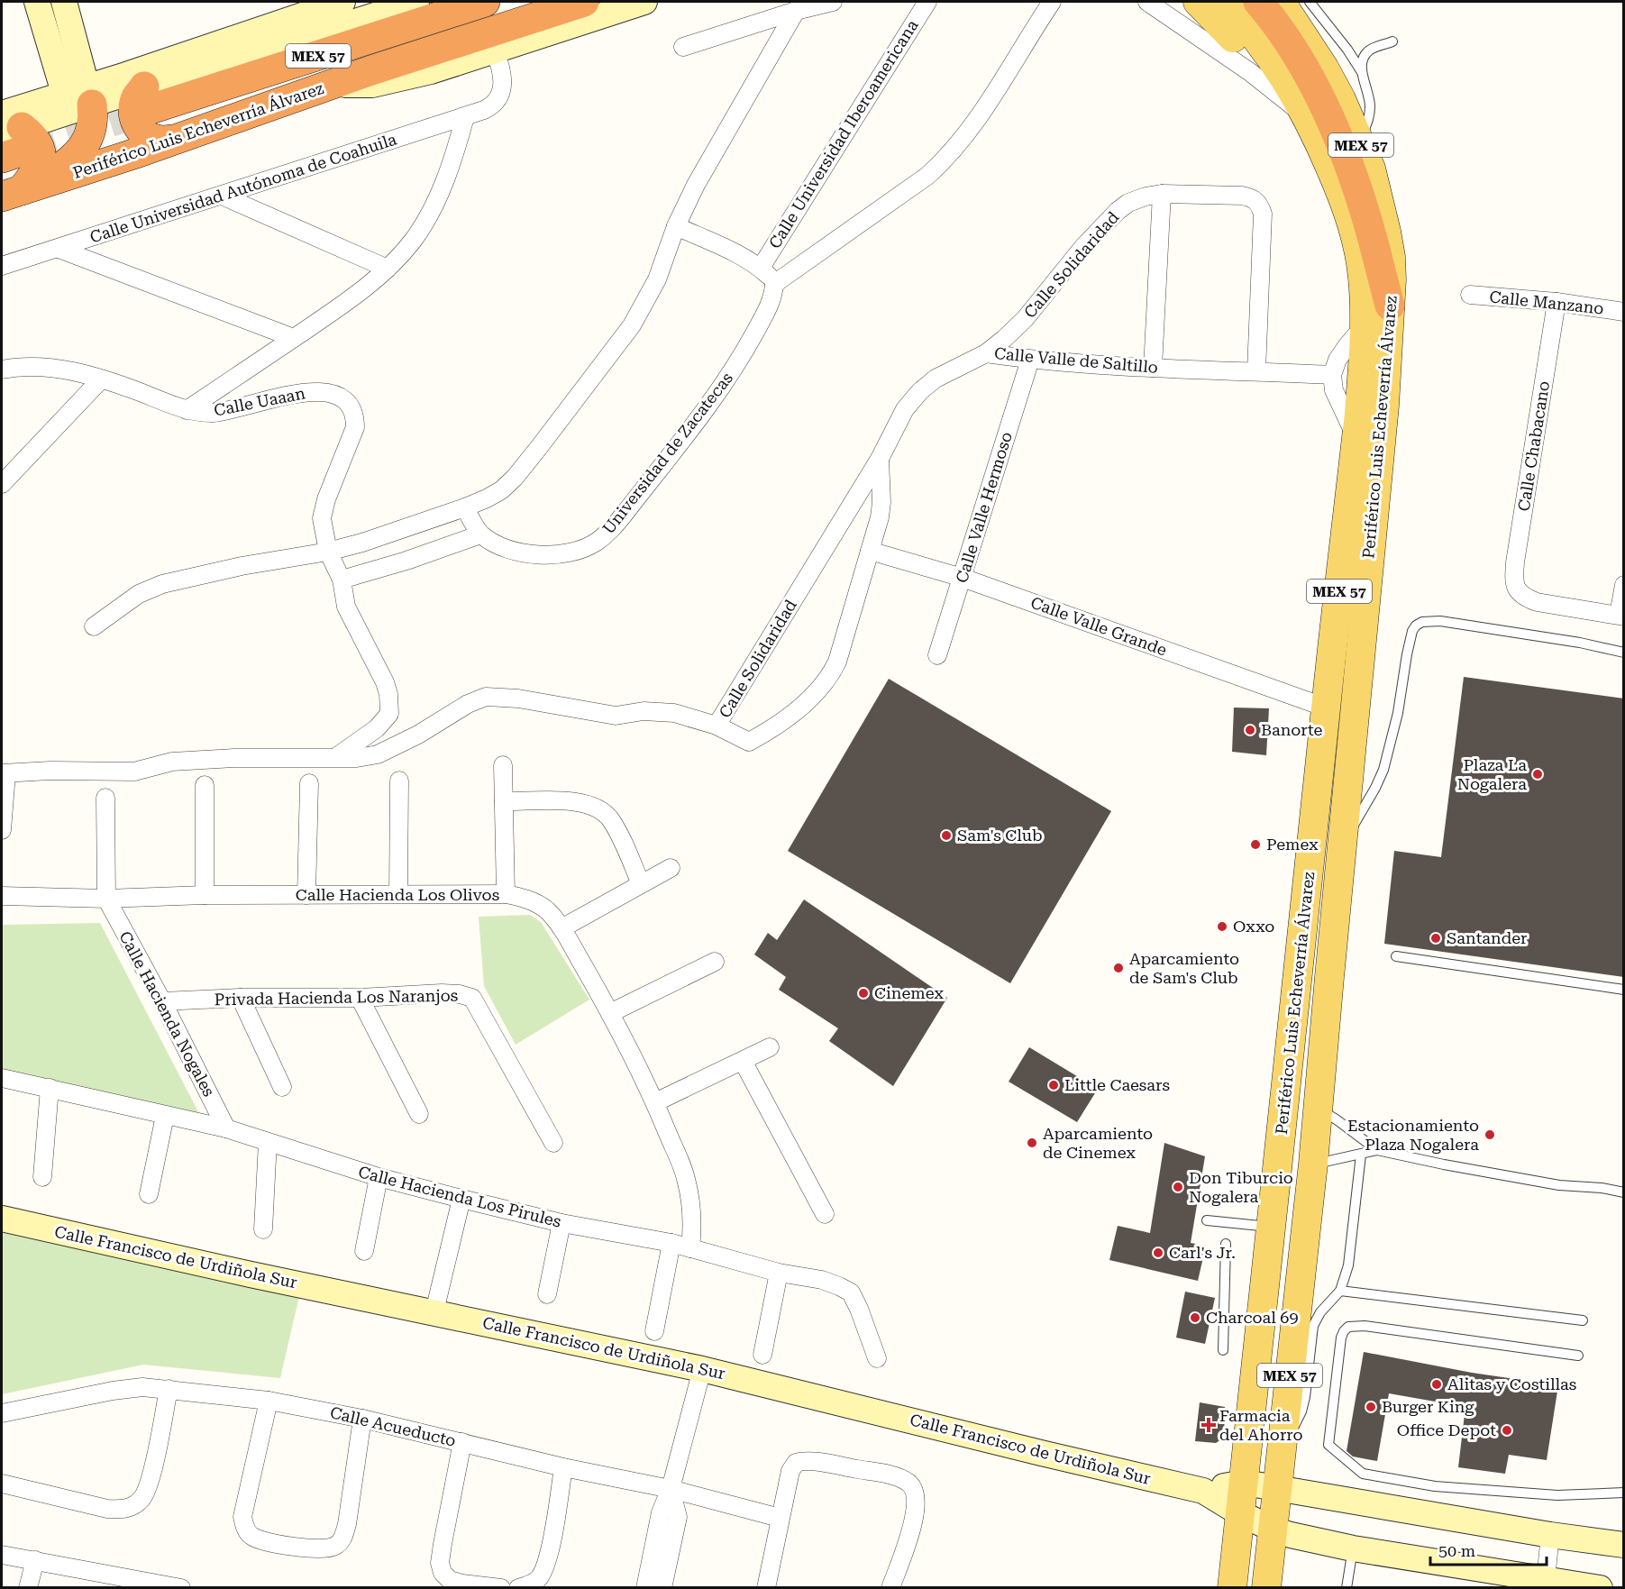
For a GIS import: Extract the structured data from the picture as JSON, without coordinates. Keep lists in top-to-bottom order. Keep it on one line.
{"streets":{"highway":["MEX 57","Periférico Luis Echeverría Álvarez"],"street":["Calle Universidad Iberoamericana","Calle Universidad Autónoma de Coahuila","Calle Solidaridad","Calle Manzano","Calle Valle de Saltillo","Calle Uaaan","Calle Chabacano","Universidad de Zacatecas","Calle Valle Hermoso","Calle Valle Grande","Calle Hacienda Los Olivos","Privada Hacienda Los Naranjos","Calle Hacienda Nogales","Calle Hacienda Los Pirules","Calle Francisco de Urdiñola Sur","Calle Acueducto"]},"crossings":[["MEX 57","Periférico Luis Echeverría Álvarez"],["Periférico Luis Echeverría Álvarez","Calle Universidad Autónoma de Coahuila"],["Periférico Luis Echeverría Álvarez","Calle Valle Grande"],["Periférico Luis Echeverría Álvarez","Calle Francisco de Urdiñola Sur"],["Calle Solidaridad","Calle Valle de Saltillo"],["Calle Solidaridad","Calle Uaaan"],["Calle Manzano","Calle Chabacano"],["Calle Valle de Saltillo","Calle Valle Hermoso"],["Calle Valle de Saltillo","Calle Valle Grande"],["Calle Valle Hermoso","Calle Valle Grande"],["Calle Hacienda Los Olivos","Calle Hacienda Nogales"],["Calle Hacienda Los Olivos","Calle Hacienda Los Pirules"],["Privada Hacienda Los Naranjos","Calle Hacienda Nogales"],["Calle Hacienda Nogales","Calle Hacienda Los Pirules"]],"places":{"other":["Banorte","Plaza La Nogalera","Sam's Club","Pemex","Oxxo","Santander","Aparcamiento de Sam's Club","Cinemex","Little Caesars","Estacionamiento Plaza Nogalera","Aparcamiento de Cinemex","Don Tiburcio Nogalera","Carl's Jr.","Charcoal 69","Alitas y Costillas","Burger King","Office Depot"],"health":["Farmacia del Ahorro"]},"scale_bar":"50 m"}
